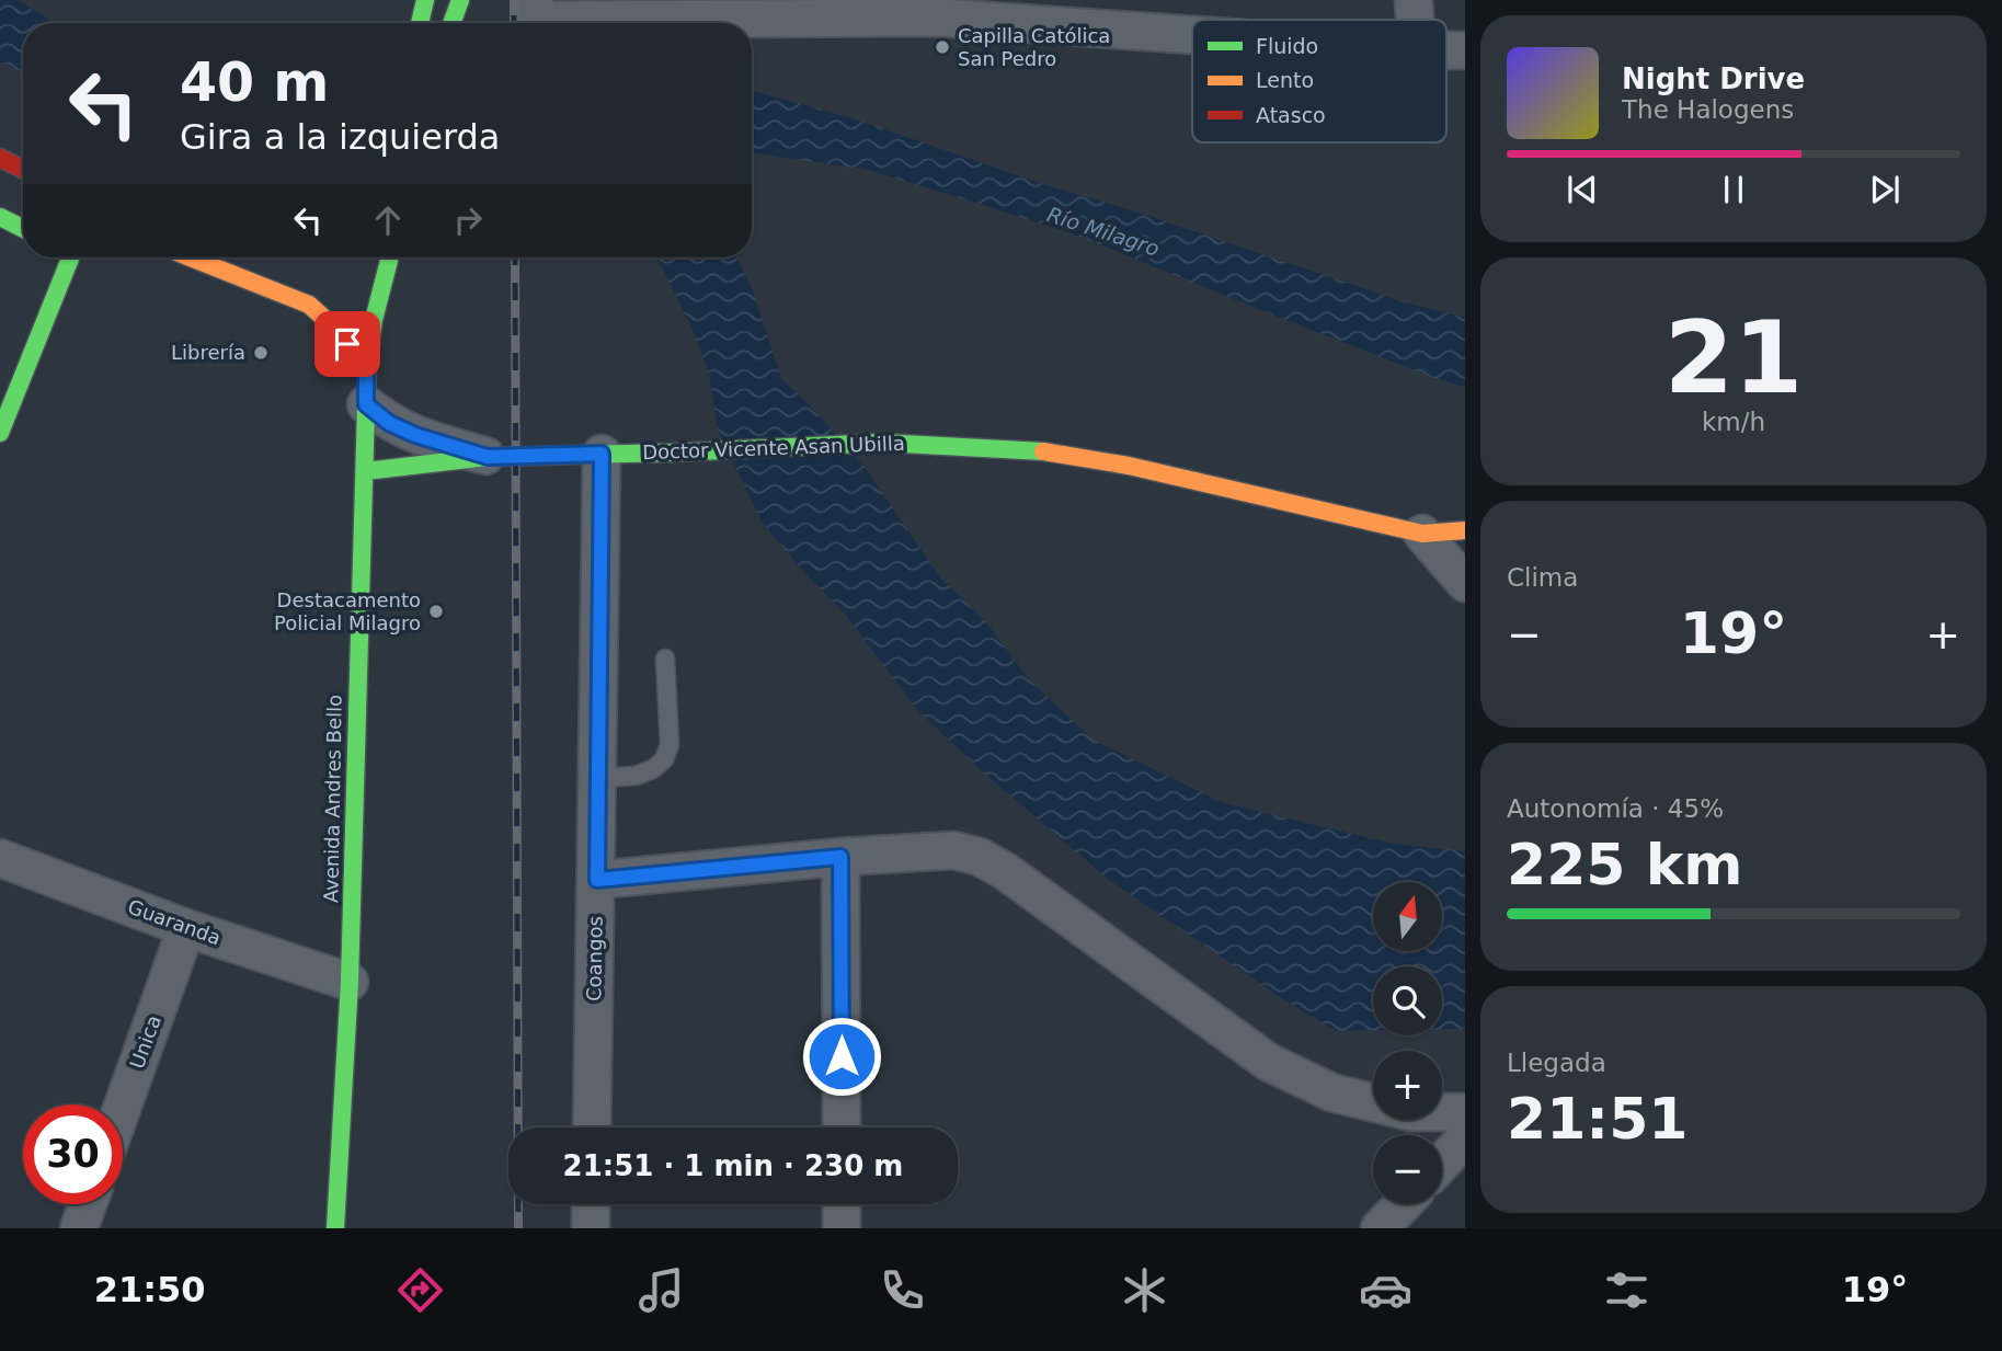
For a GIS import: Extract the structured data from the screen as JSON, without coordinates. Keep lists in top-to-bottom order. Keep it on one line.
{"streets":{"main road":["Doctor Vicente Asan Ubilla","Avenida Andres Bello"],"street":["Guaranda","Coangos","Unica"]},"crossings":[["Doctor Vicente Asan Ubilla","Avenida Andres Bello"],["Doctor Vicente Asan Ubilla","Coangos"],["Avenida Andres Bello","Guaranda"],["Guaranda","Unica"]],"water":["Río Milagro"],"places":["Capilla Católica San Pedro","Librería","Destacamento Policial Milagro"],"legend":["Fluido","Lento","Atasco"],"north":"top","page":{"turn":["40 m","Gira a la izquierda"],"song":["Night Drive","The Halogens"],"tile":[["21","km/h"],"Clima",["Autonomía · 45%","225 km"],["Llegada","21:51"]],"heat":["−","19°","+"],"map_buttons":["+","−"],"limit":"30","trip":"21:51 · 1 min · 230 m","tabs":["21:50","19°"]}}
